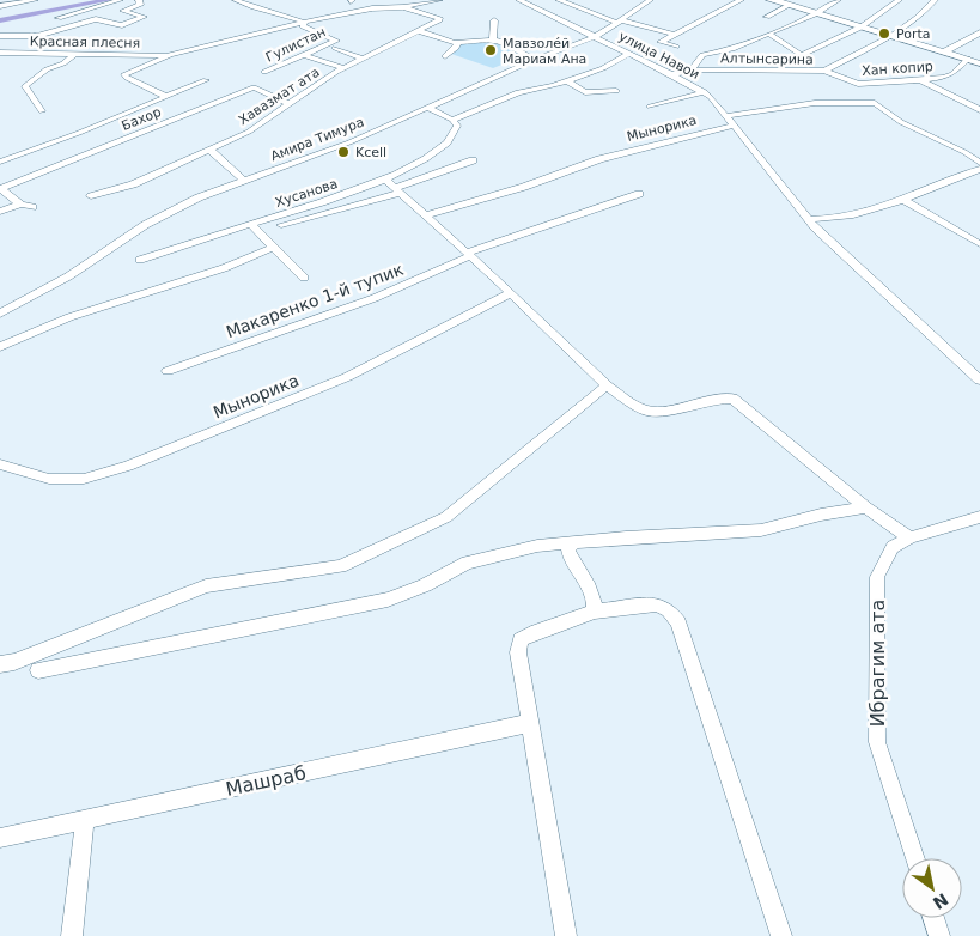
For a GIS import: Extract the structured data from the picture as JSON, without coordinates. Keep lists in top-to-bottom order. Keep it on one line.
{"streets":{"street":["Красная плесня","Гулистан","улица Навои","Алтынсарина","Хан копир","Хавазмат ата","Бахор","Мынорика","Амира Тимура","Хусанова","Макаренко 1-й тупик","Ибрагим ата","Машраб"]},"crossings":[["улица Навои","Алтынсарина"],["улица Навои","Хан копир"],["улица Навои","Мынорика"],["улица Навои","Амира Тимура"],["Алтынсарина","Хан копир"],["Хавазмат ата","Бахор"]],"places":["Porta","Мавзоле́й Мариам Ана","Kcell"],"north":"bottom right"}
